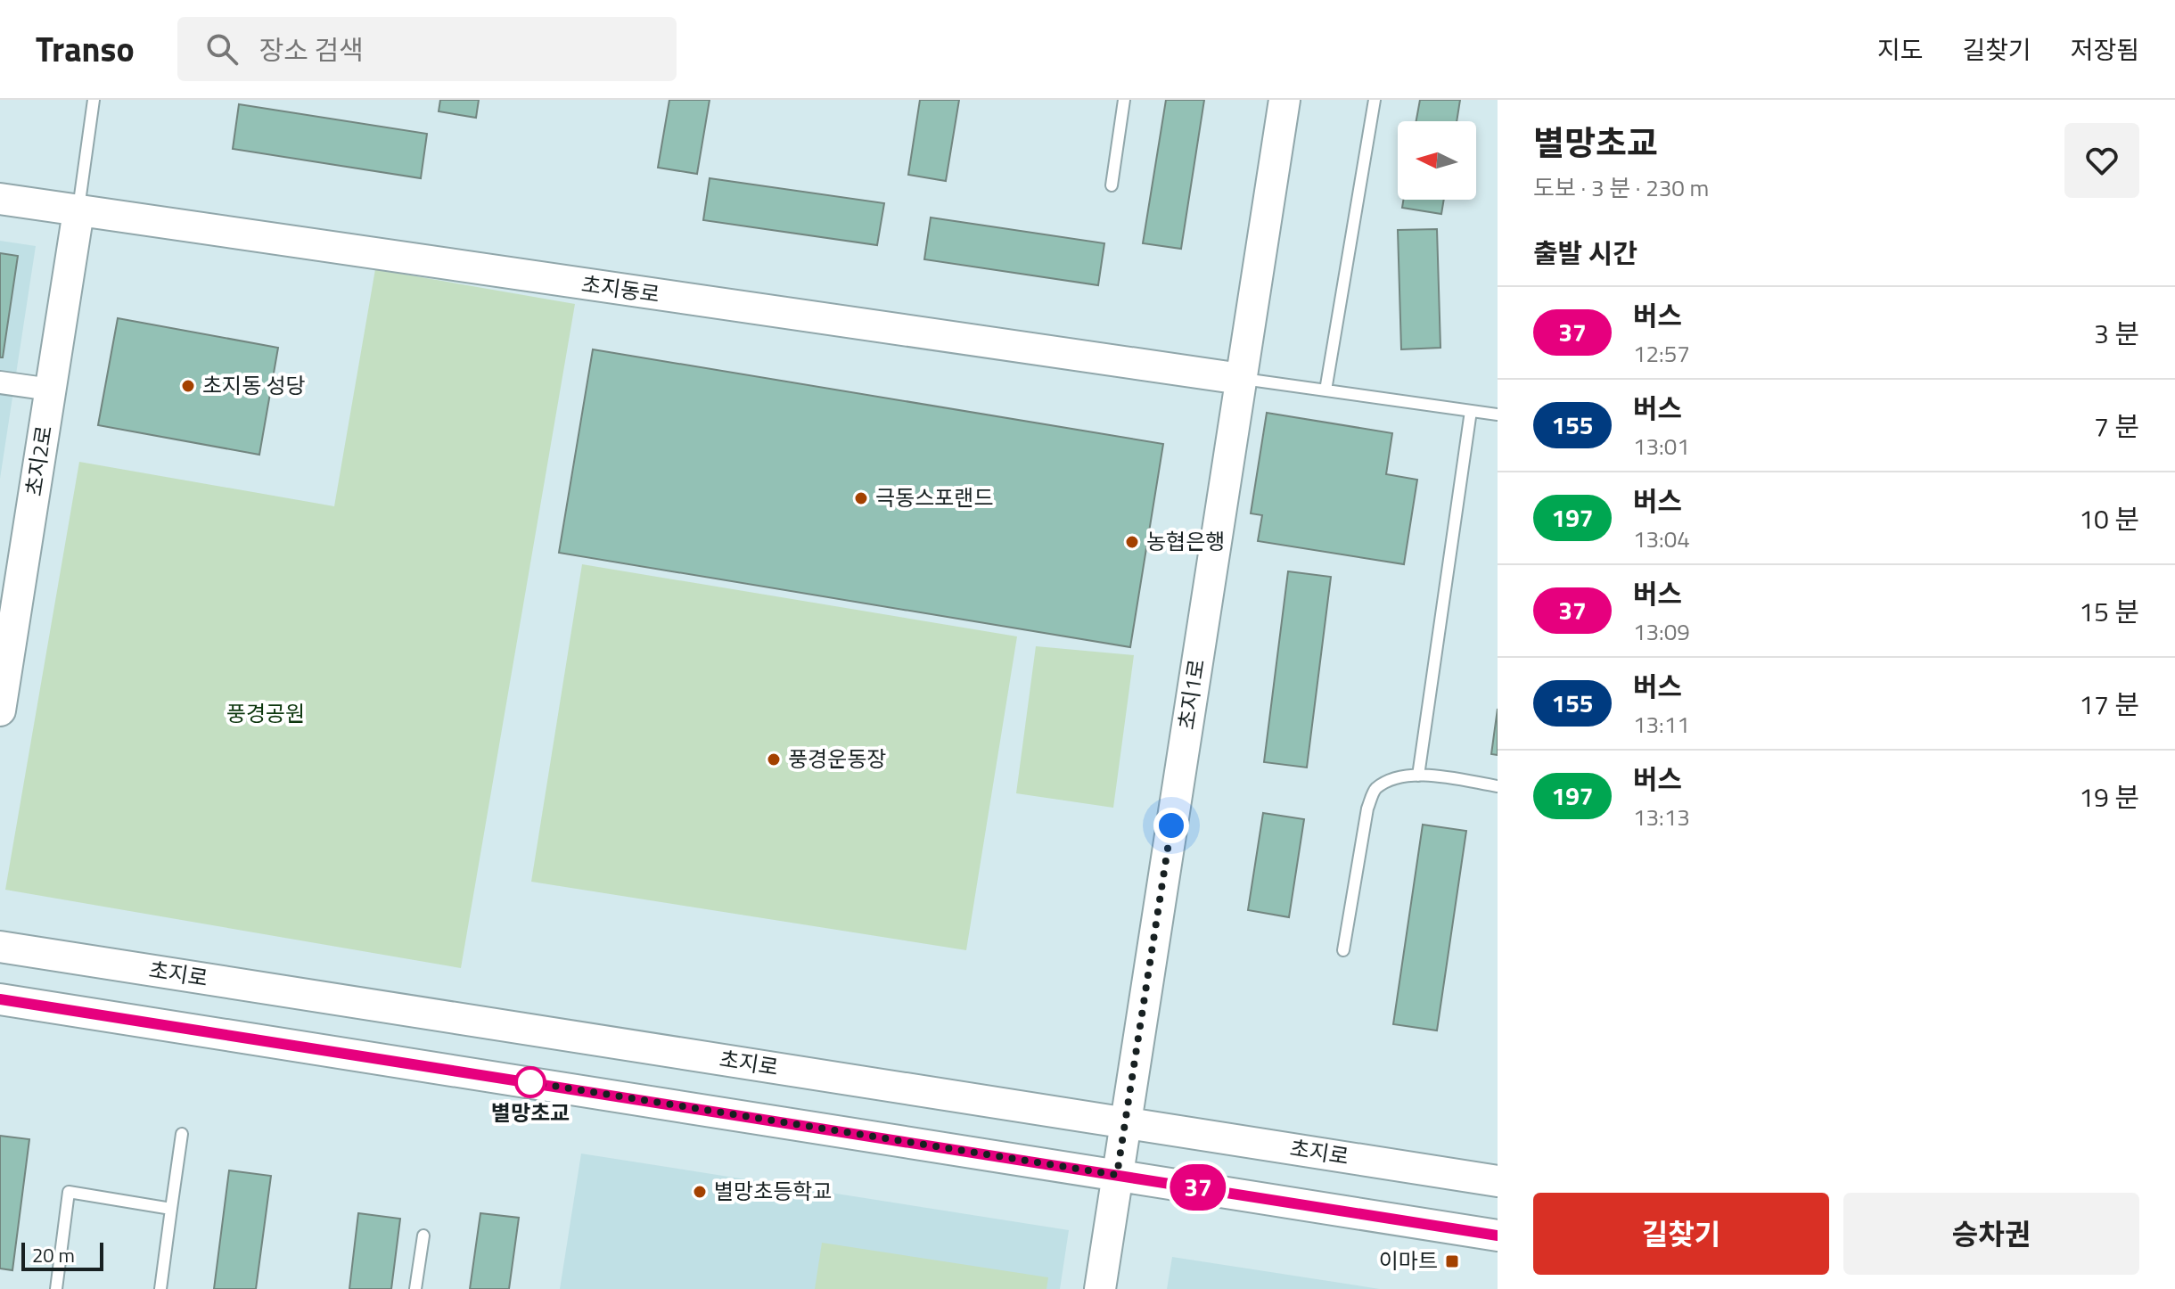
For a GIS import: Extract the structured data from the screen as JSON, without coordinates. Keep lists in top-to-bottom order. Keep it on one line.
{"streets":{"street":["초지동로","초지2로","초지1로","초지로"]},"crossings":[["초지동로","초지2로"],["초지동로","초지1로"],["초지1로","초지로"]],"parks":["풍경공원"],"places":{"other":["초지동 성당","극동스포랜드","농협은행","풍경운동장","별망초교","별망초등학교"],"transit":["이마트"]},"lines":["bus line 37"],"scale_bar":"20 m","north":"left","page":{"header":"Transo","search":"장소 검색","nav":["지도","길찾기","저장됨"],"on_map":"37","heading":[["별망초교","도보 · 3 분 · 230 m"],"출발 시간"],"list":[{"mark":"37","name":"버스","note":"12:57","value":"3 분"},{"mark":"155","name":"버스","note":"13:01","value":"7 분"},{"mark":"197","name":"버스","note":"13:04","value":"10 분"},{"mark":"37","name":"버스","note":"13:09","value":"15 분"},{"mark":"155","name":"버스","note":"13:11","value":"17 분"},{"mark":"197","name":"버스","note":"13:13","value":"19 분"}],"buttons":["길찾기","승차권"],"scale":"20 m"}}
